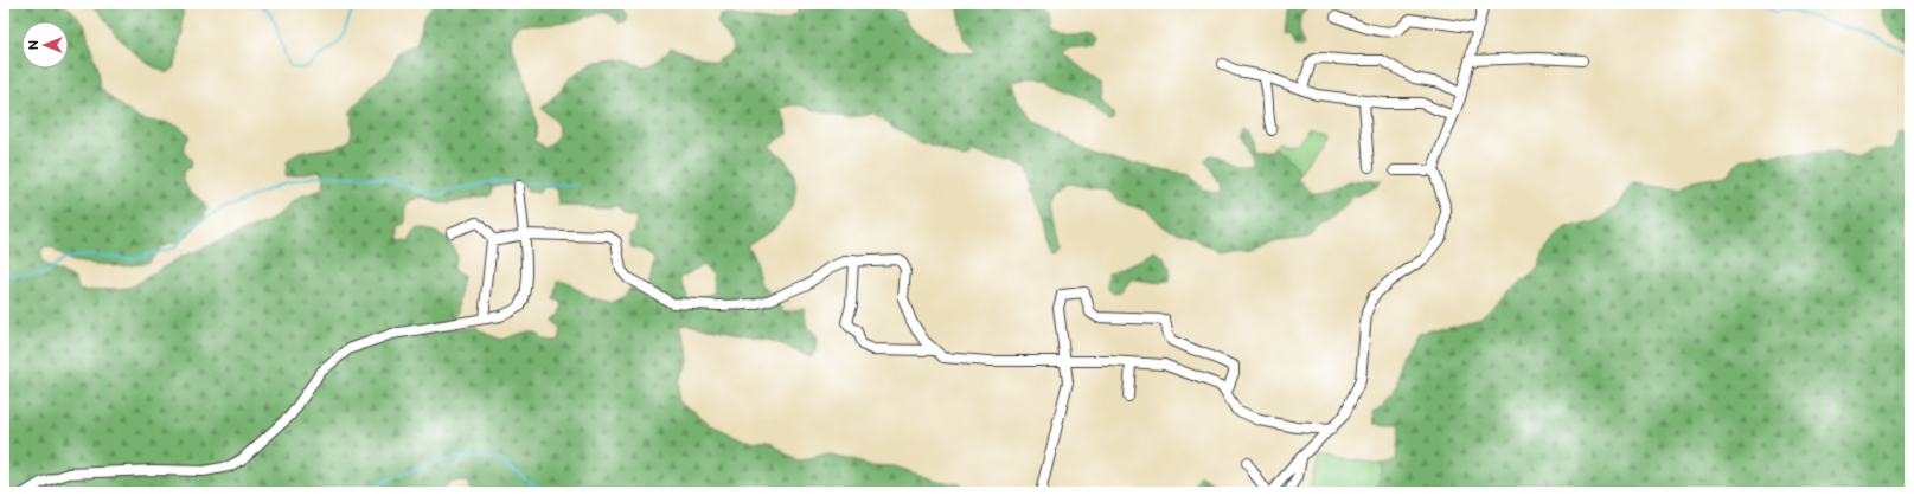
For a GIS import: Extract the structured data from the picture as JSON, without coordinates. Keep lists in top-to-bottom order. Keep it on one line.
{"north":"left"}
